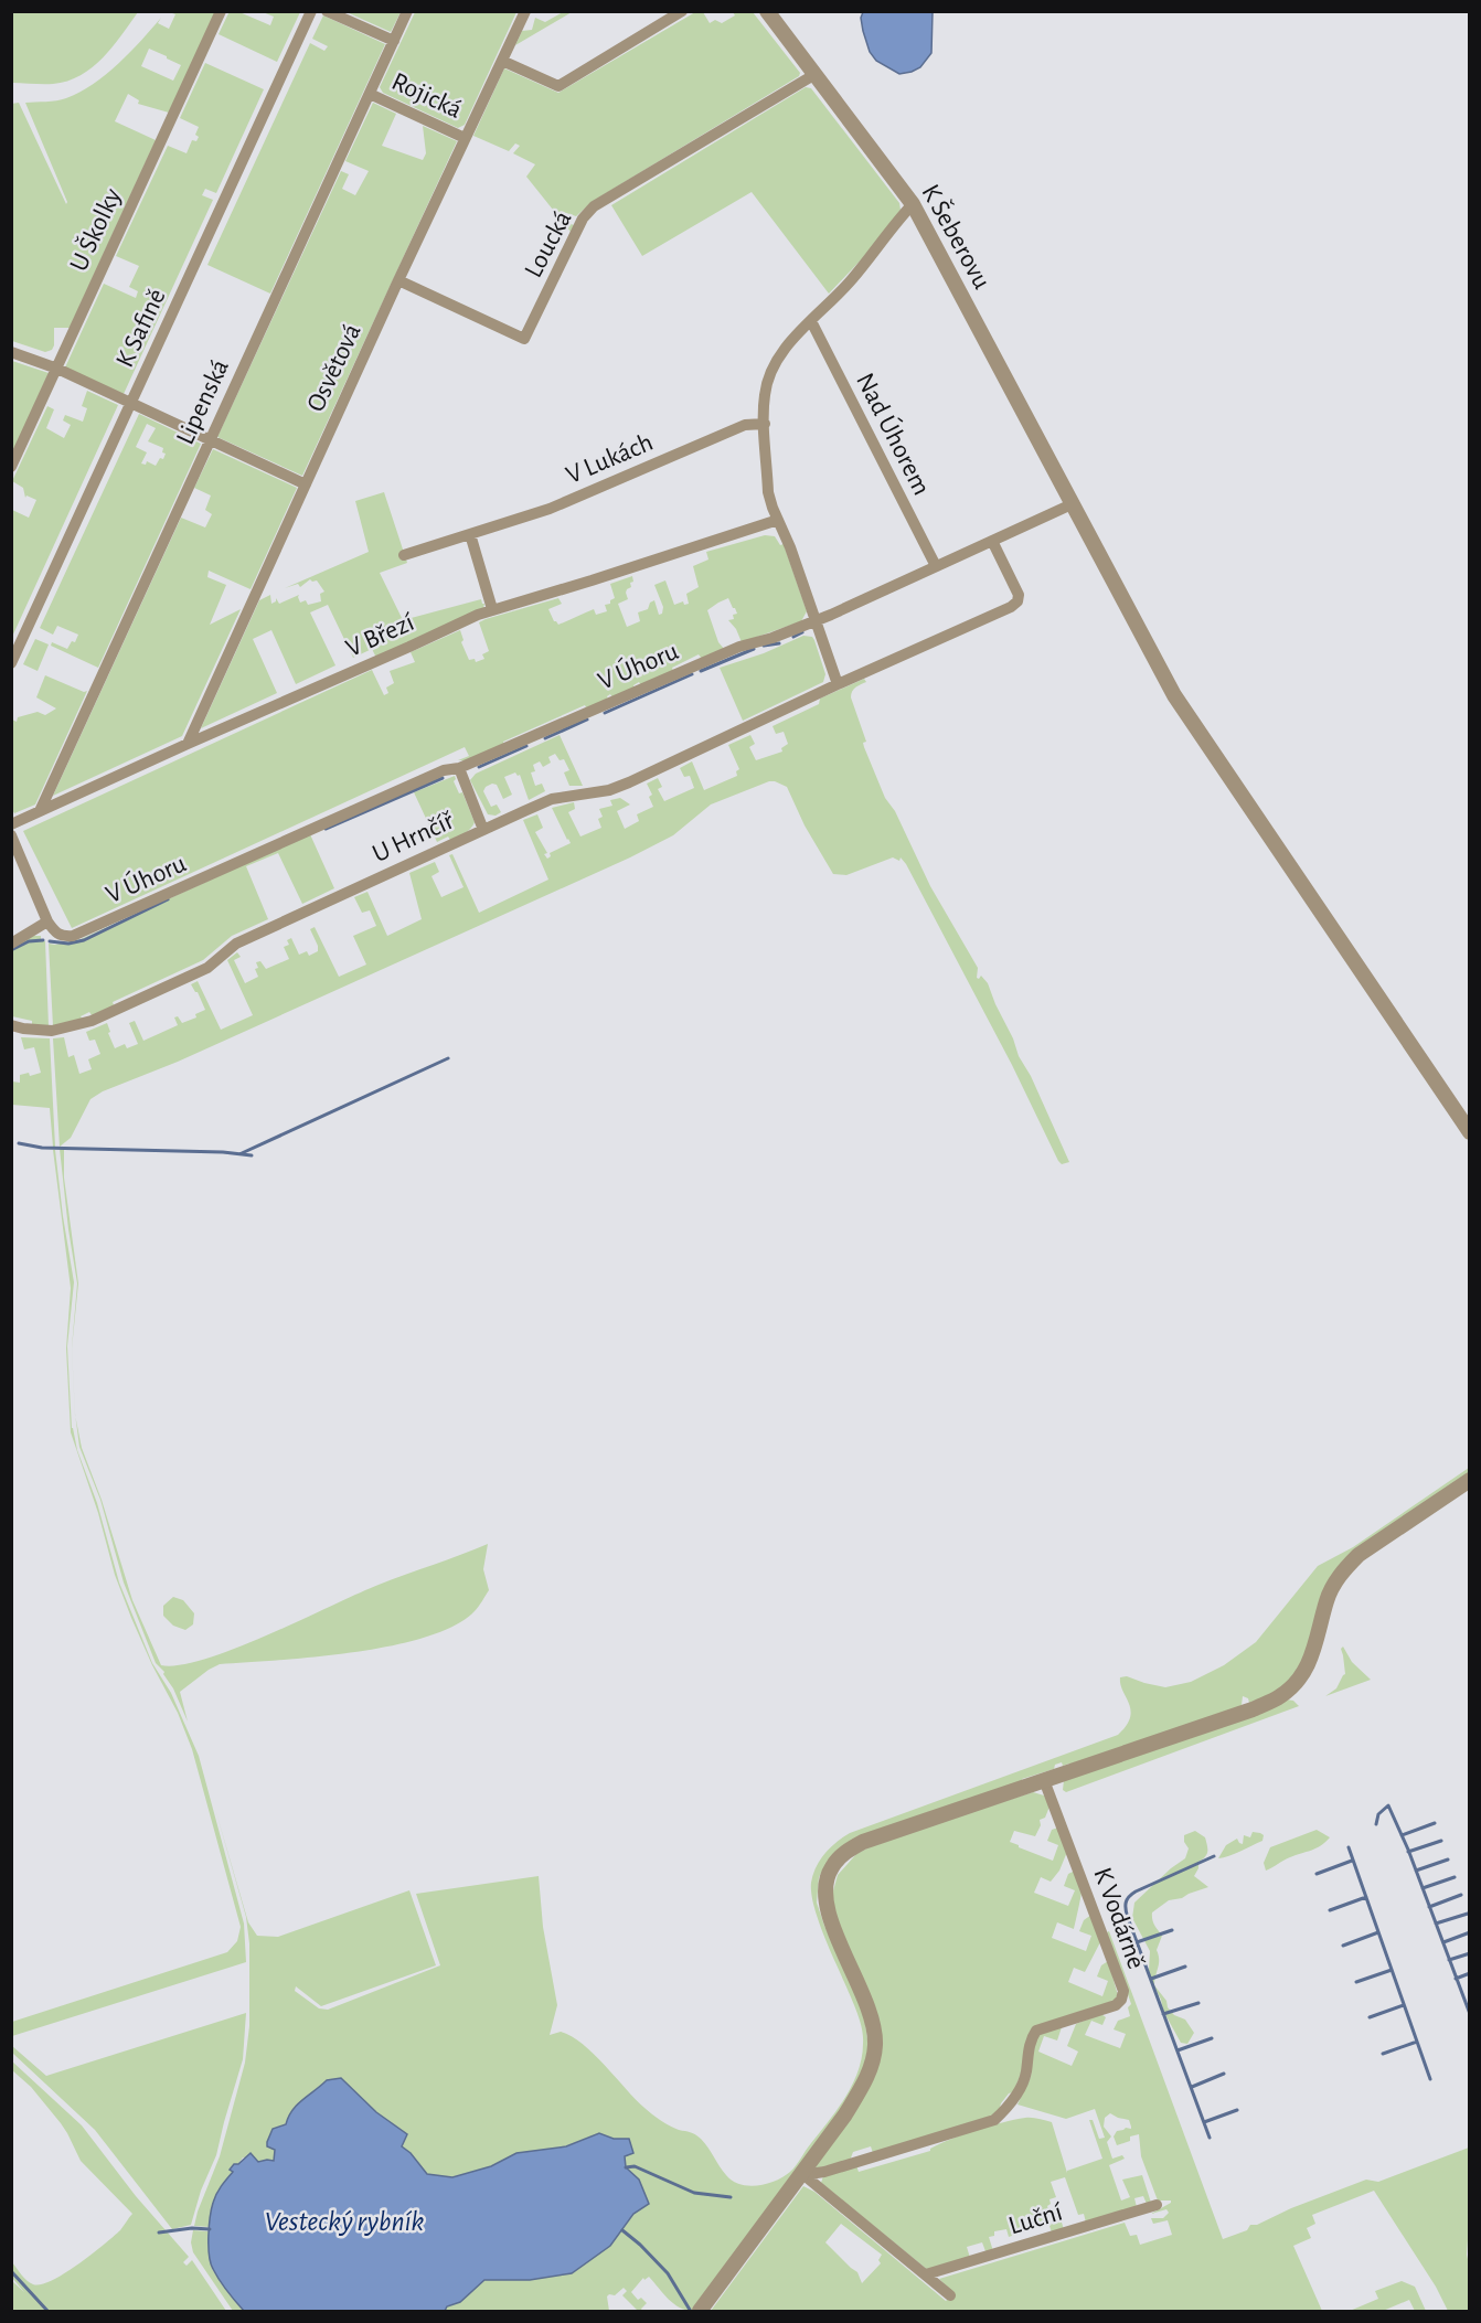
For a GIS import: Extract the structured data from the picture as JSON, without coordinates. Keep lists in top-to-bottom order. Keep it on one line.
{"streets":{"street":["Rojická","U Školky","K Šeberovu","Loucká","K Safině","Osvětová","Lipenská","Nad Úhorem","V Lukách","V Březí","V Úhoru","U Hrnčíř","K Vodárně","Luční"]},"crossings":[["Rojická","Osvětová"],["Rojická","Lipenská"],["K Šeberovu","Loucká"],["K Šeberovu","V Úhoru"],["Loucká","Osvětová"],["Osvětová","V Březí"],["Lipenská","V Březí"],["Nad Úhorem","V Úhoru"],["V Úhoru","U Hrnčíř"]],"water":["Vestecký rybník"]}
